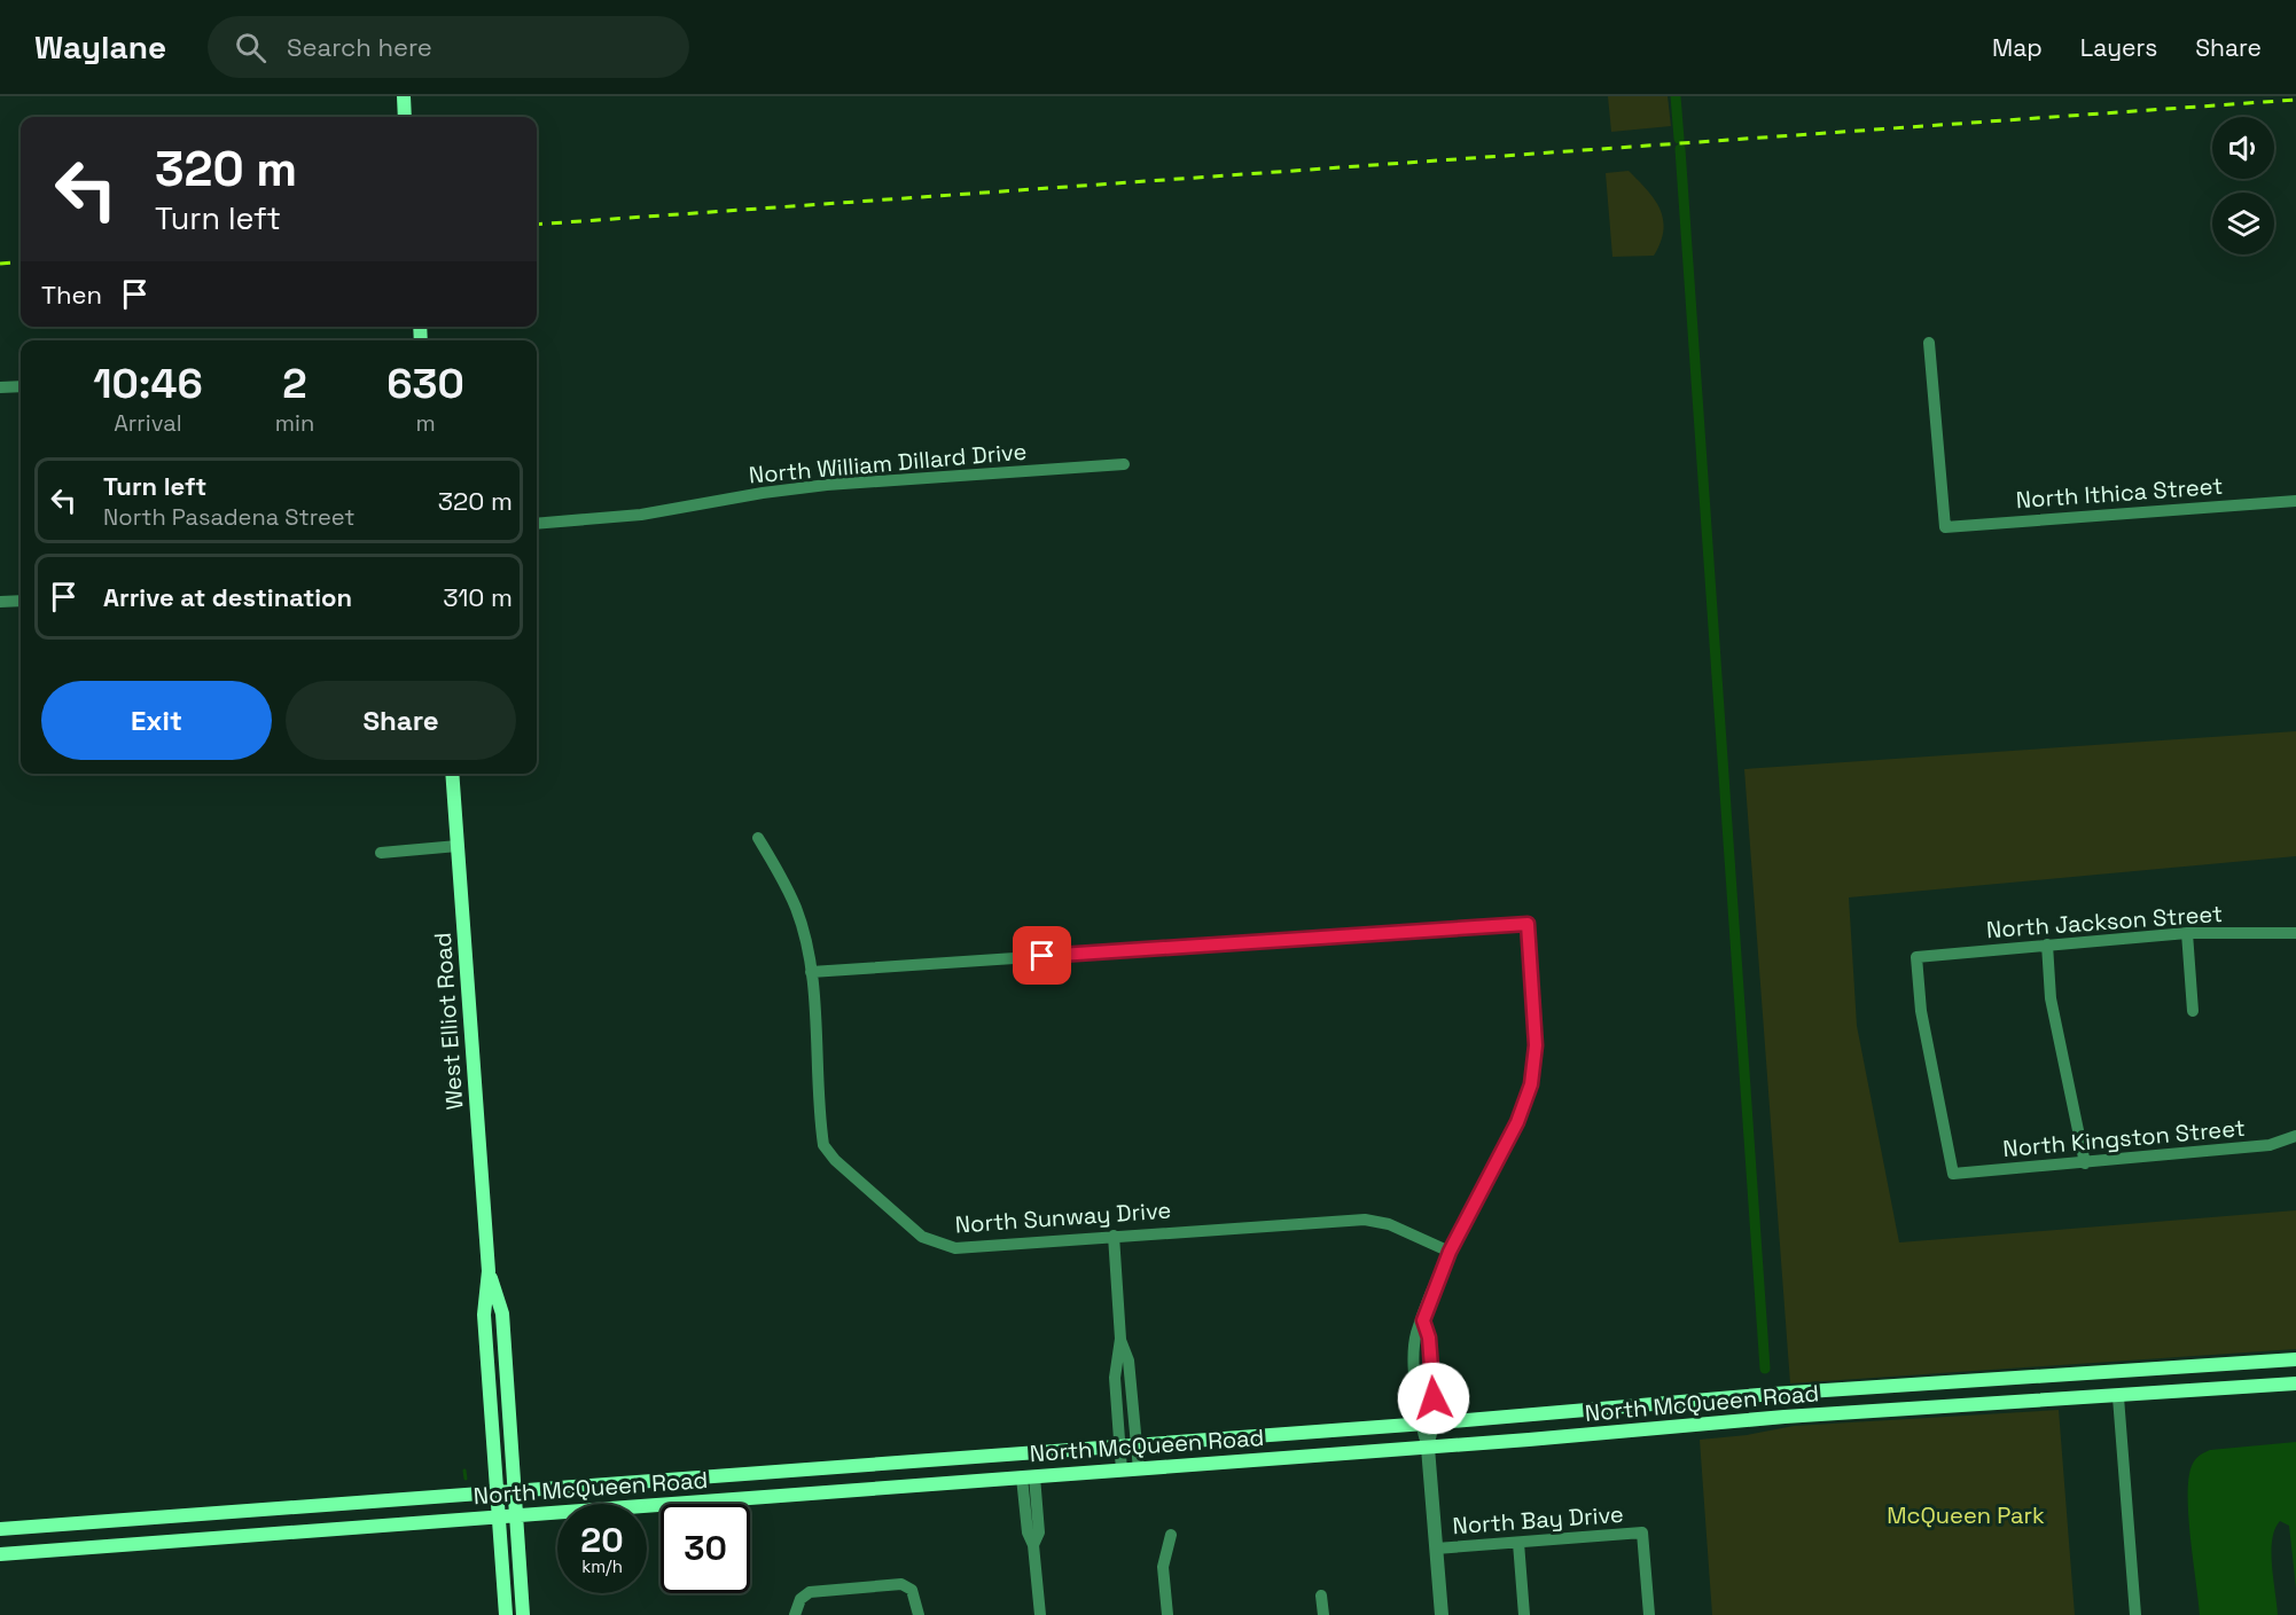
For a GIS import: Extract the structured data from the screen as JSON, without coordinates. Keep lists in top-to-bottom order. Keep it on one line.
{"streets":{"main road":["West Elliot Road","North McQueen Road"],"street":["North William Dillard Drive","North Ithica Street","North Jackson Street","North Kingston Street","North Sunway Drive","North Bay Drive"]},"crossings":[["North Jackson Street","North Kingston Street"],["West Elliot Road","North McQueen Road"]],"parks":["McQueen Park"],"page":{"header":"Waylane","search":"Search here","nav":["Map","Layers","Share"],"turn":["320 m","Turn left"],"then":"Then","eta":["10:46","Arrival","2","min","630","m"],"list":[{"name":"Turn left","note":"North Pasadena Street","value":"320 m"},{"name":"Arrive at destination","value":"310 m"}],"buttons":["Exit","Share"],"speed":"20 km/h","limit":"30"}}
